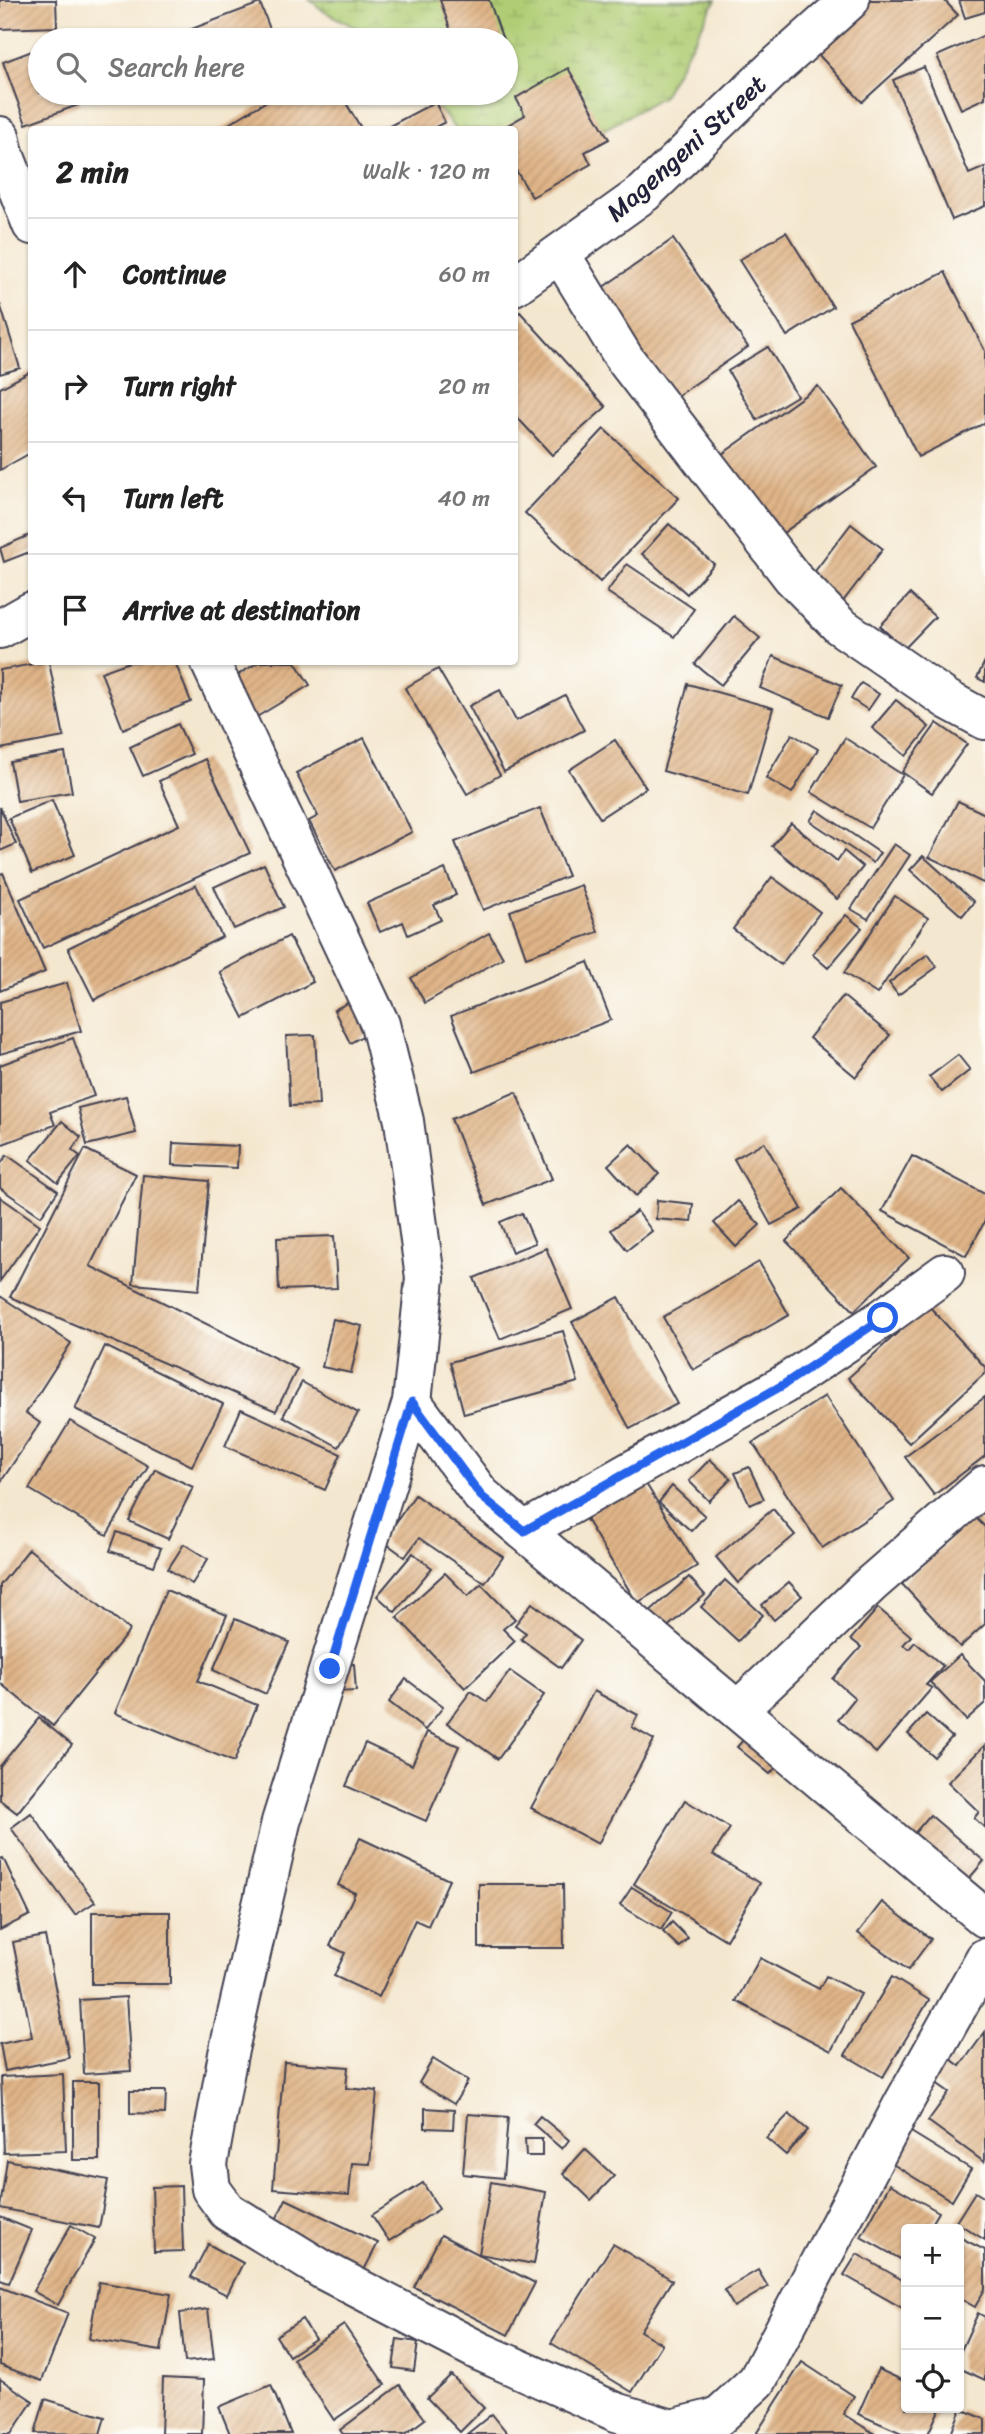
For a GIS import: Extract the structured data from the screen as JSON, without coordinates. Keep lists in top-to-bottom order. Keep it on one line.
{"streets":{"street":["Magengeni Street"]},"page":{"search":"Search here","heading":["2 min","Walk · 120 m"],"list":[["Continue","60 m"],["Turn right","20 m"],["Turn left","40 m"],"Arrive at destination"],"map_buttons":["+","−"]}}
